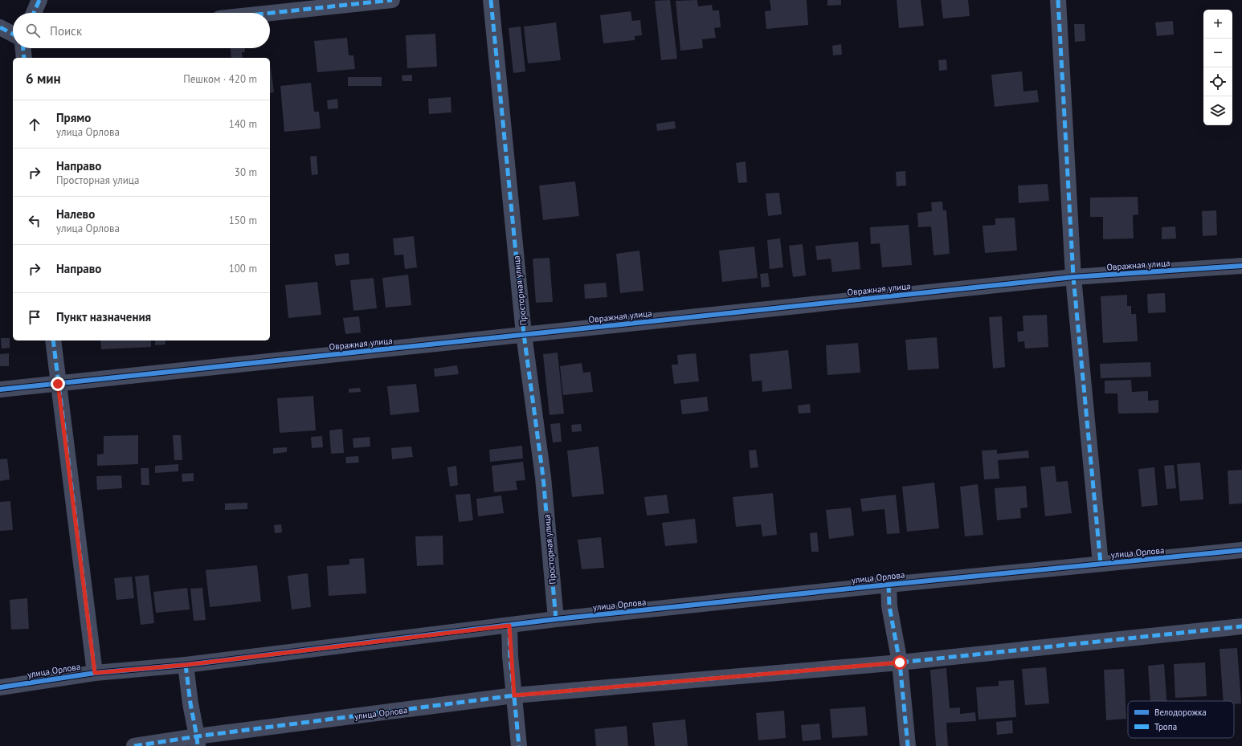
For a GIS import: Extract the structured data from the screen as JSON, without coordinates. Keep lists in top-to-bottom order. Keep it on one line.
{"streets":{"street":["Овражная улица","Просторная улица","улица Орлова"]},"crossings":[["Овражная улица","Просторная улица"],["Просторная улица","улица Орлова"]],"legend":["Велодорожка","Тропа"],"page":{"map_buttons":["+","−"],"search":"Поиск","heading":["6 мин","Пешком · 420 m"],"list":[["Прямо","улица Орлова","140 m"],["Направо","Просторная улица","30 m"],["Налево","улица Орлова","150 m"],["Направо","100 m"],"Пункт назначения"]}}
